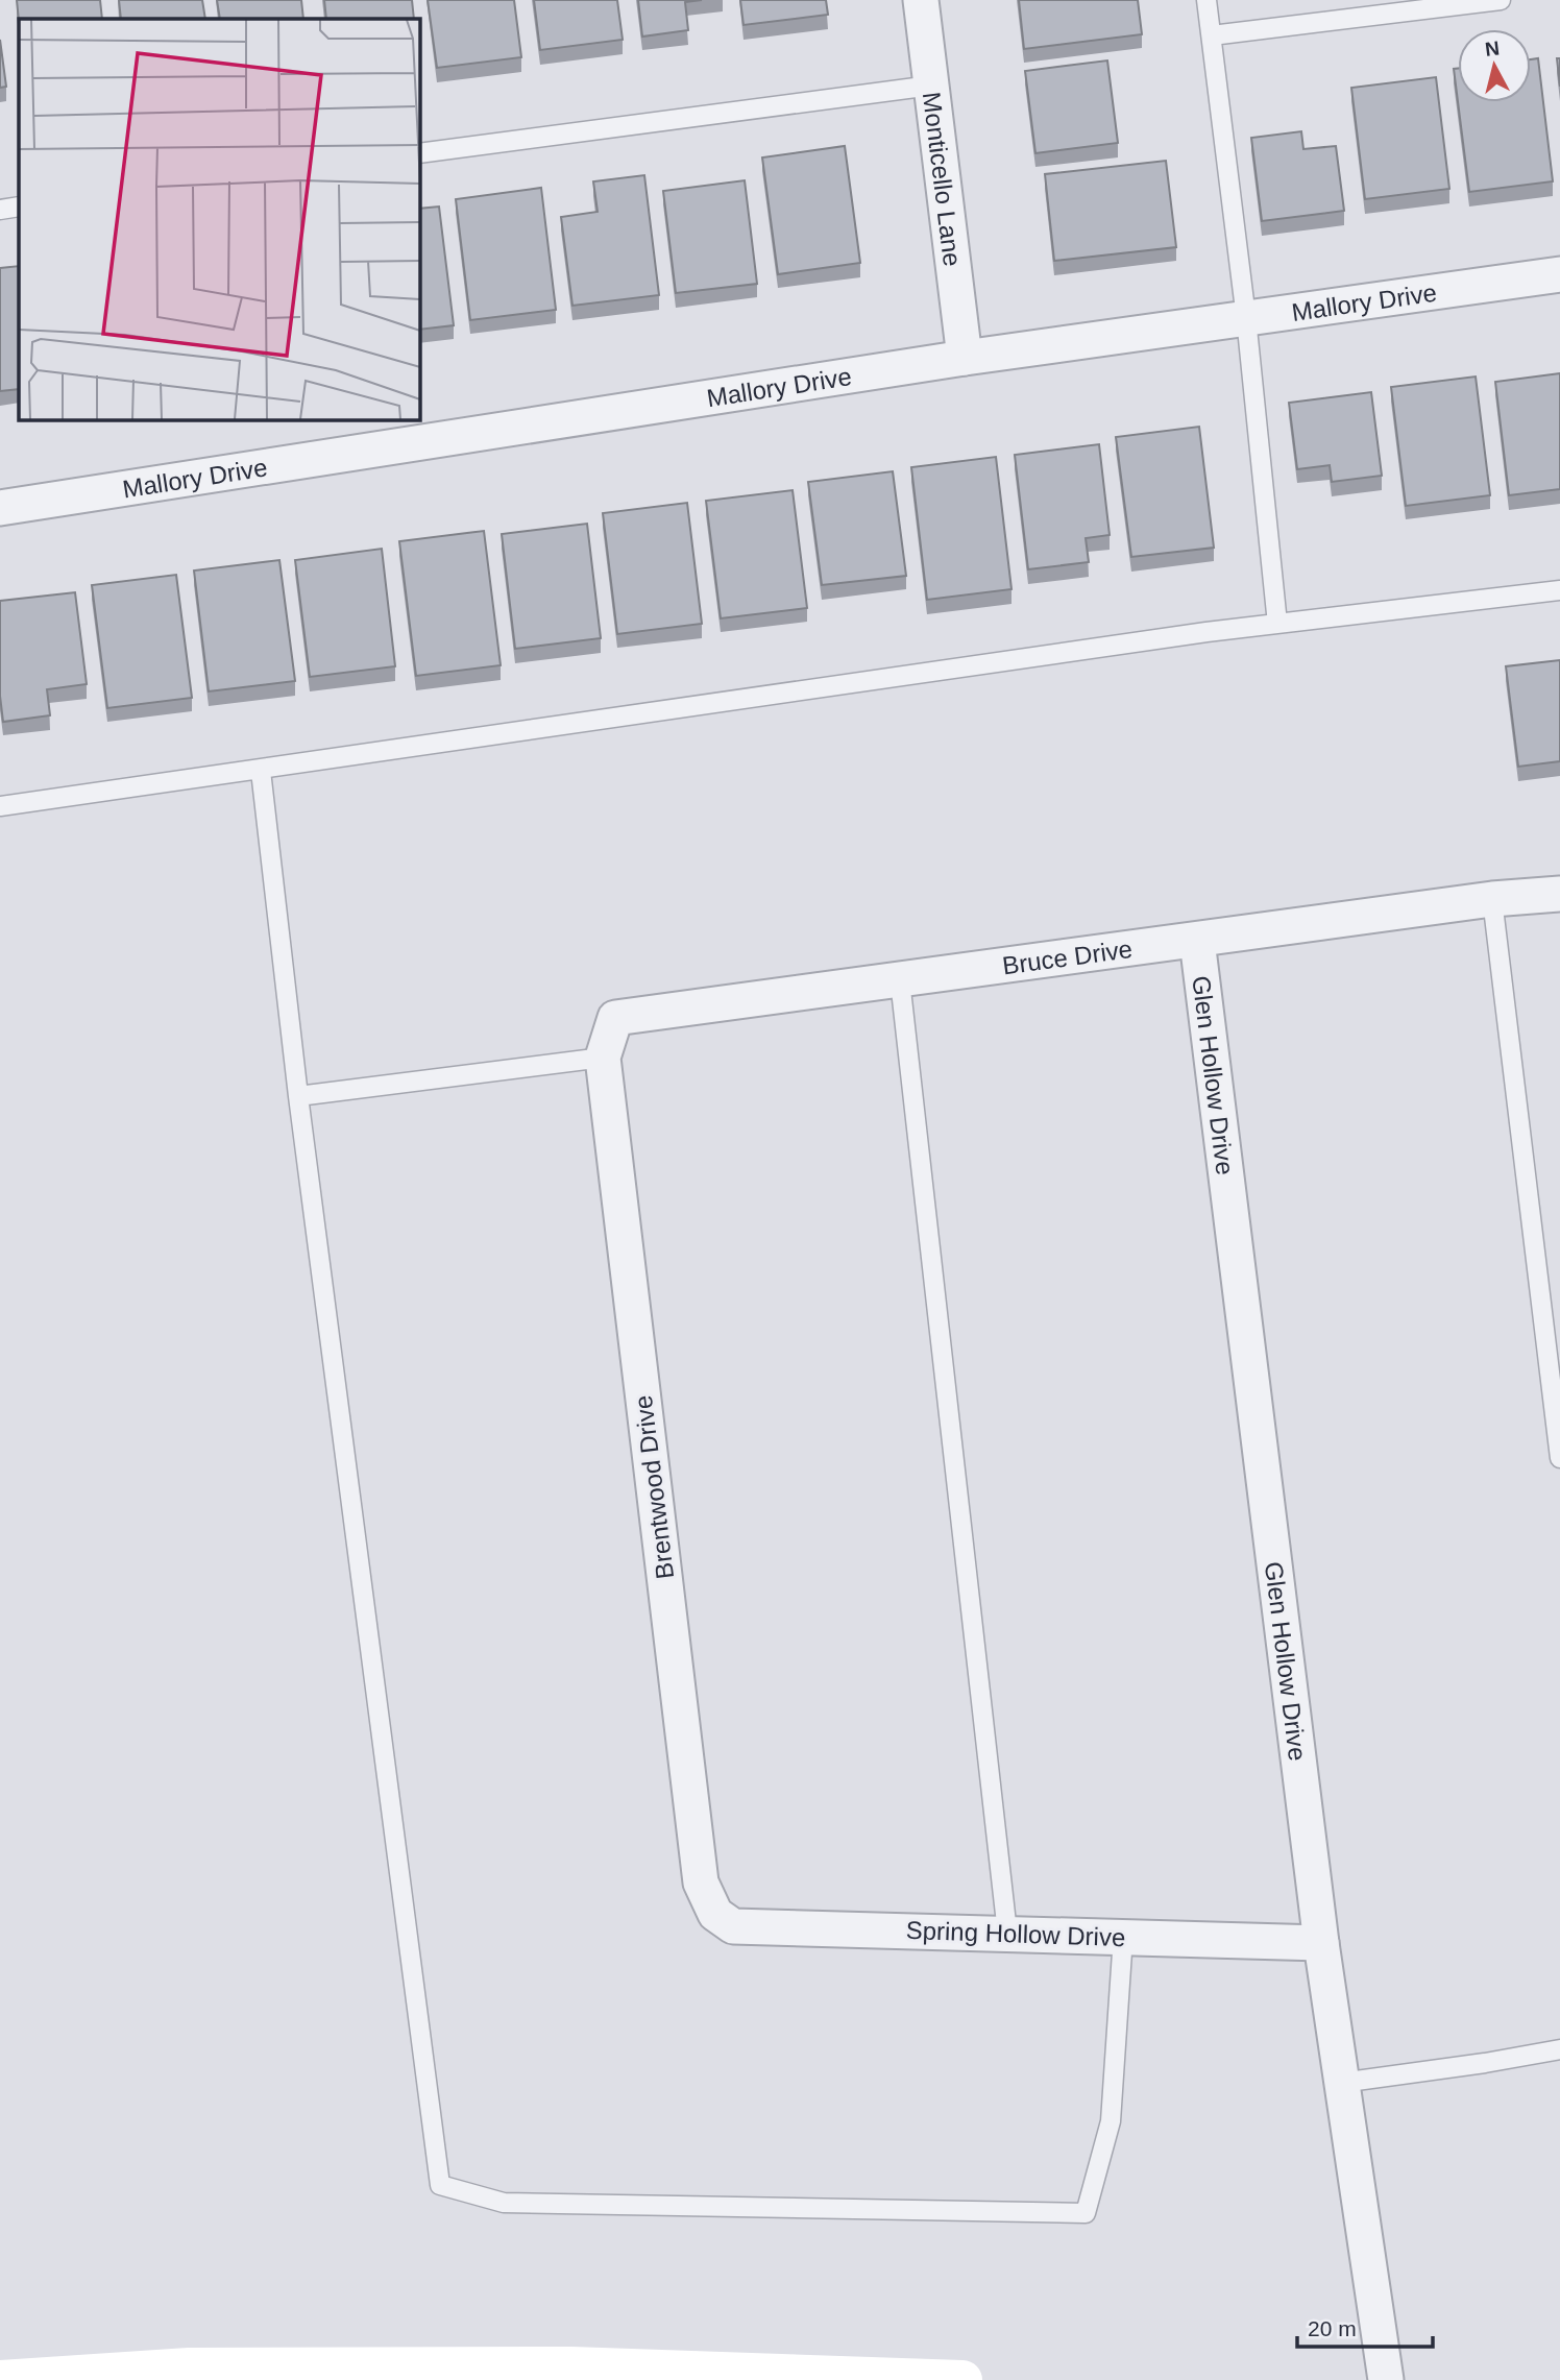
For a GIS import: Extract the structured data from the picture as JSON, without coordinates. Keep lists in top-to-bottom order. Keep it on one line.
{"streets":{"street":["Monticello Lane","Mallory Drive","Bruce Drive","Glen Hollow Drive","Brentwood Drive","Spring Hollow Drive"]},"crossings":[["Monticello Lane","Mallory Drive"],["Bruce Drive","Glen Hollow Drive"],["Bruce Drive","Brentwood Drive"],["Glen Hollow Drive","Spring Hollow Drive"],["Brentwood Drive","Spring Hollow Drive"]],"scale_bar":"20 m","north":"top"}
